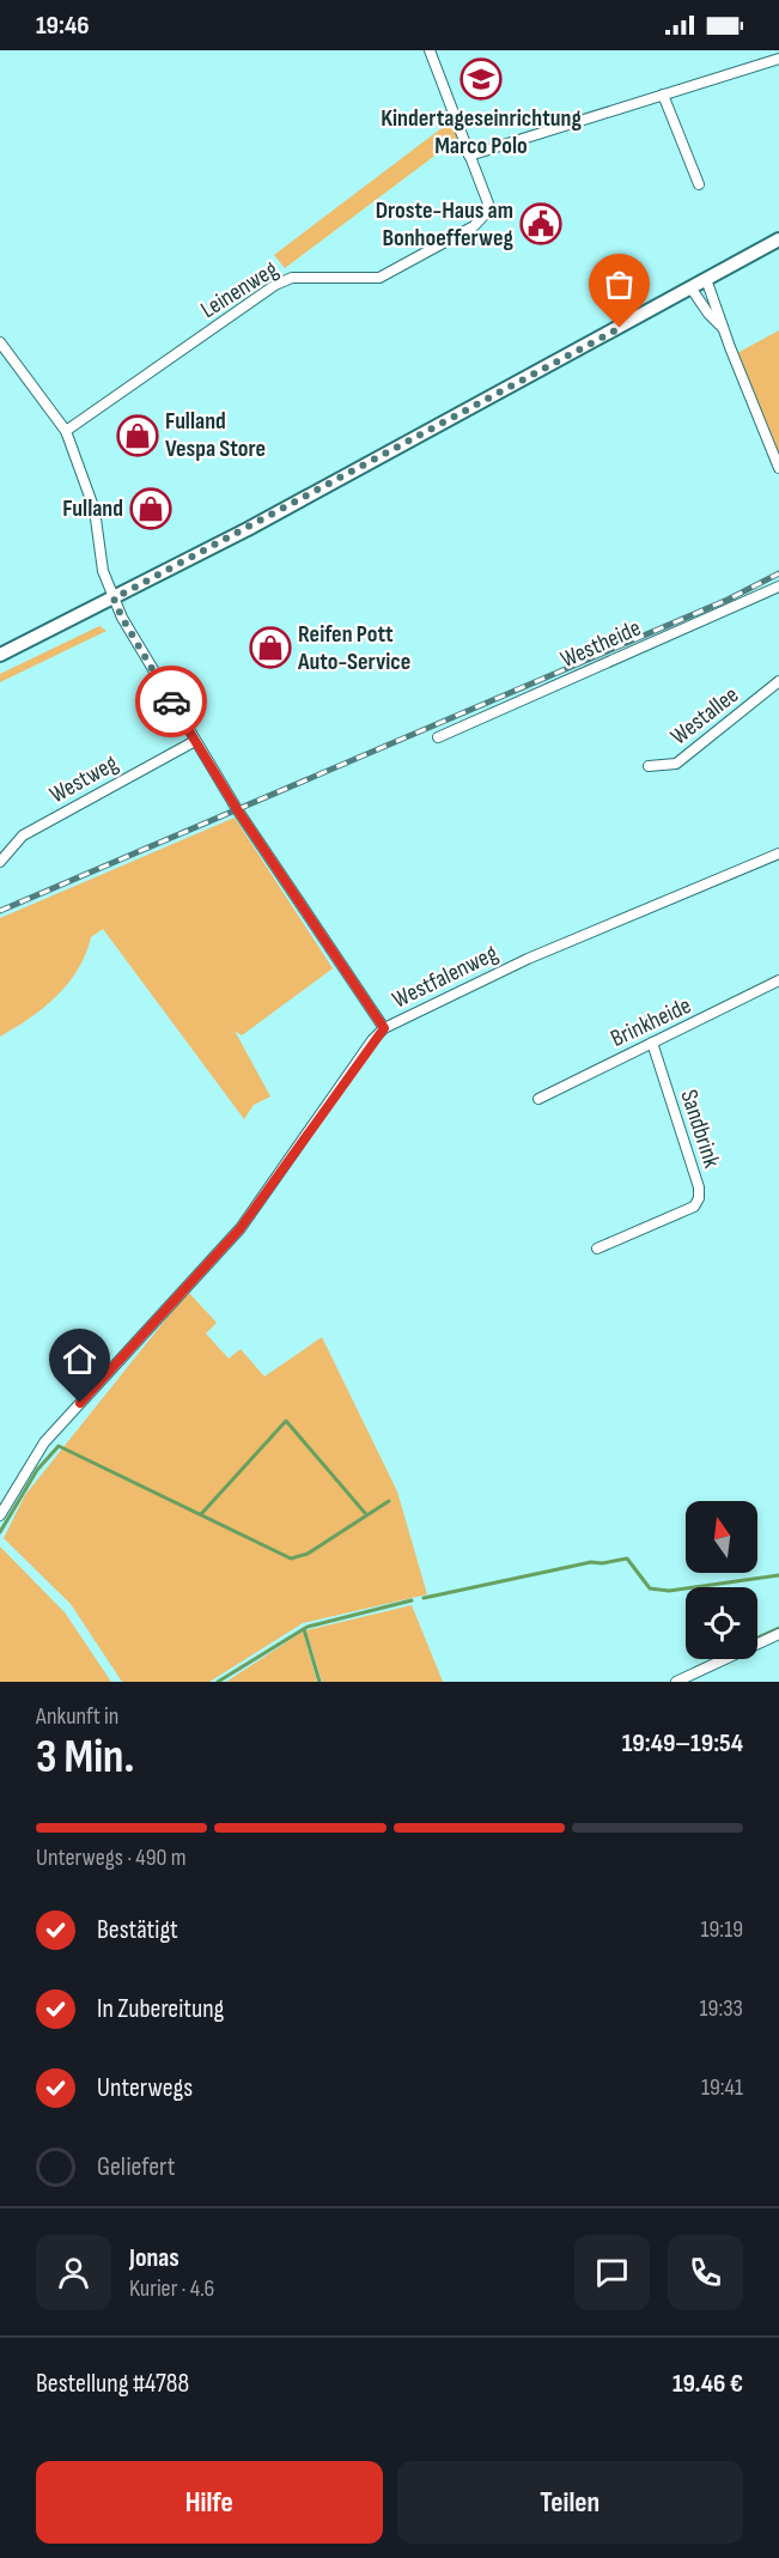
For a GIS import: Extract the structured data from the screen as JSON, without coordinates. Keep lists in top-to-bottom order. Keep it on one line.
{"streets":{"street":["Leinenweg","Westheide","Westallee","Westweg","Westfalenweg","Brinkheide","Sandbrink"]},"crossings":[["Brinkheide","Sandbrink"]],"places":{"school or university":["Kindertageseinrichtung Marco Polo"],"public building":["Droste-Haus am Bonhoefferweg"],"shop":["Fulland Vespa Store","Fulland","Reifen Pott Auto-Service"]},"north":"top","page":{"status":"19:46","heading":["3 Min.","Ankunft in","19:49–19:54"],"panel":["Jonas","Kurier · 4.6","Bestellung #4788","19.46 €"],"bar":"Unterwegs · 490 m","list":[["Bestätigt","19:19"],["In Zubereitung","19:33"],["Unterwegs","19:41"],"Geliefert"],"buttons":["Hilfe","Teilen"]}}
